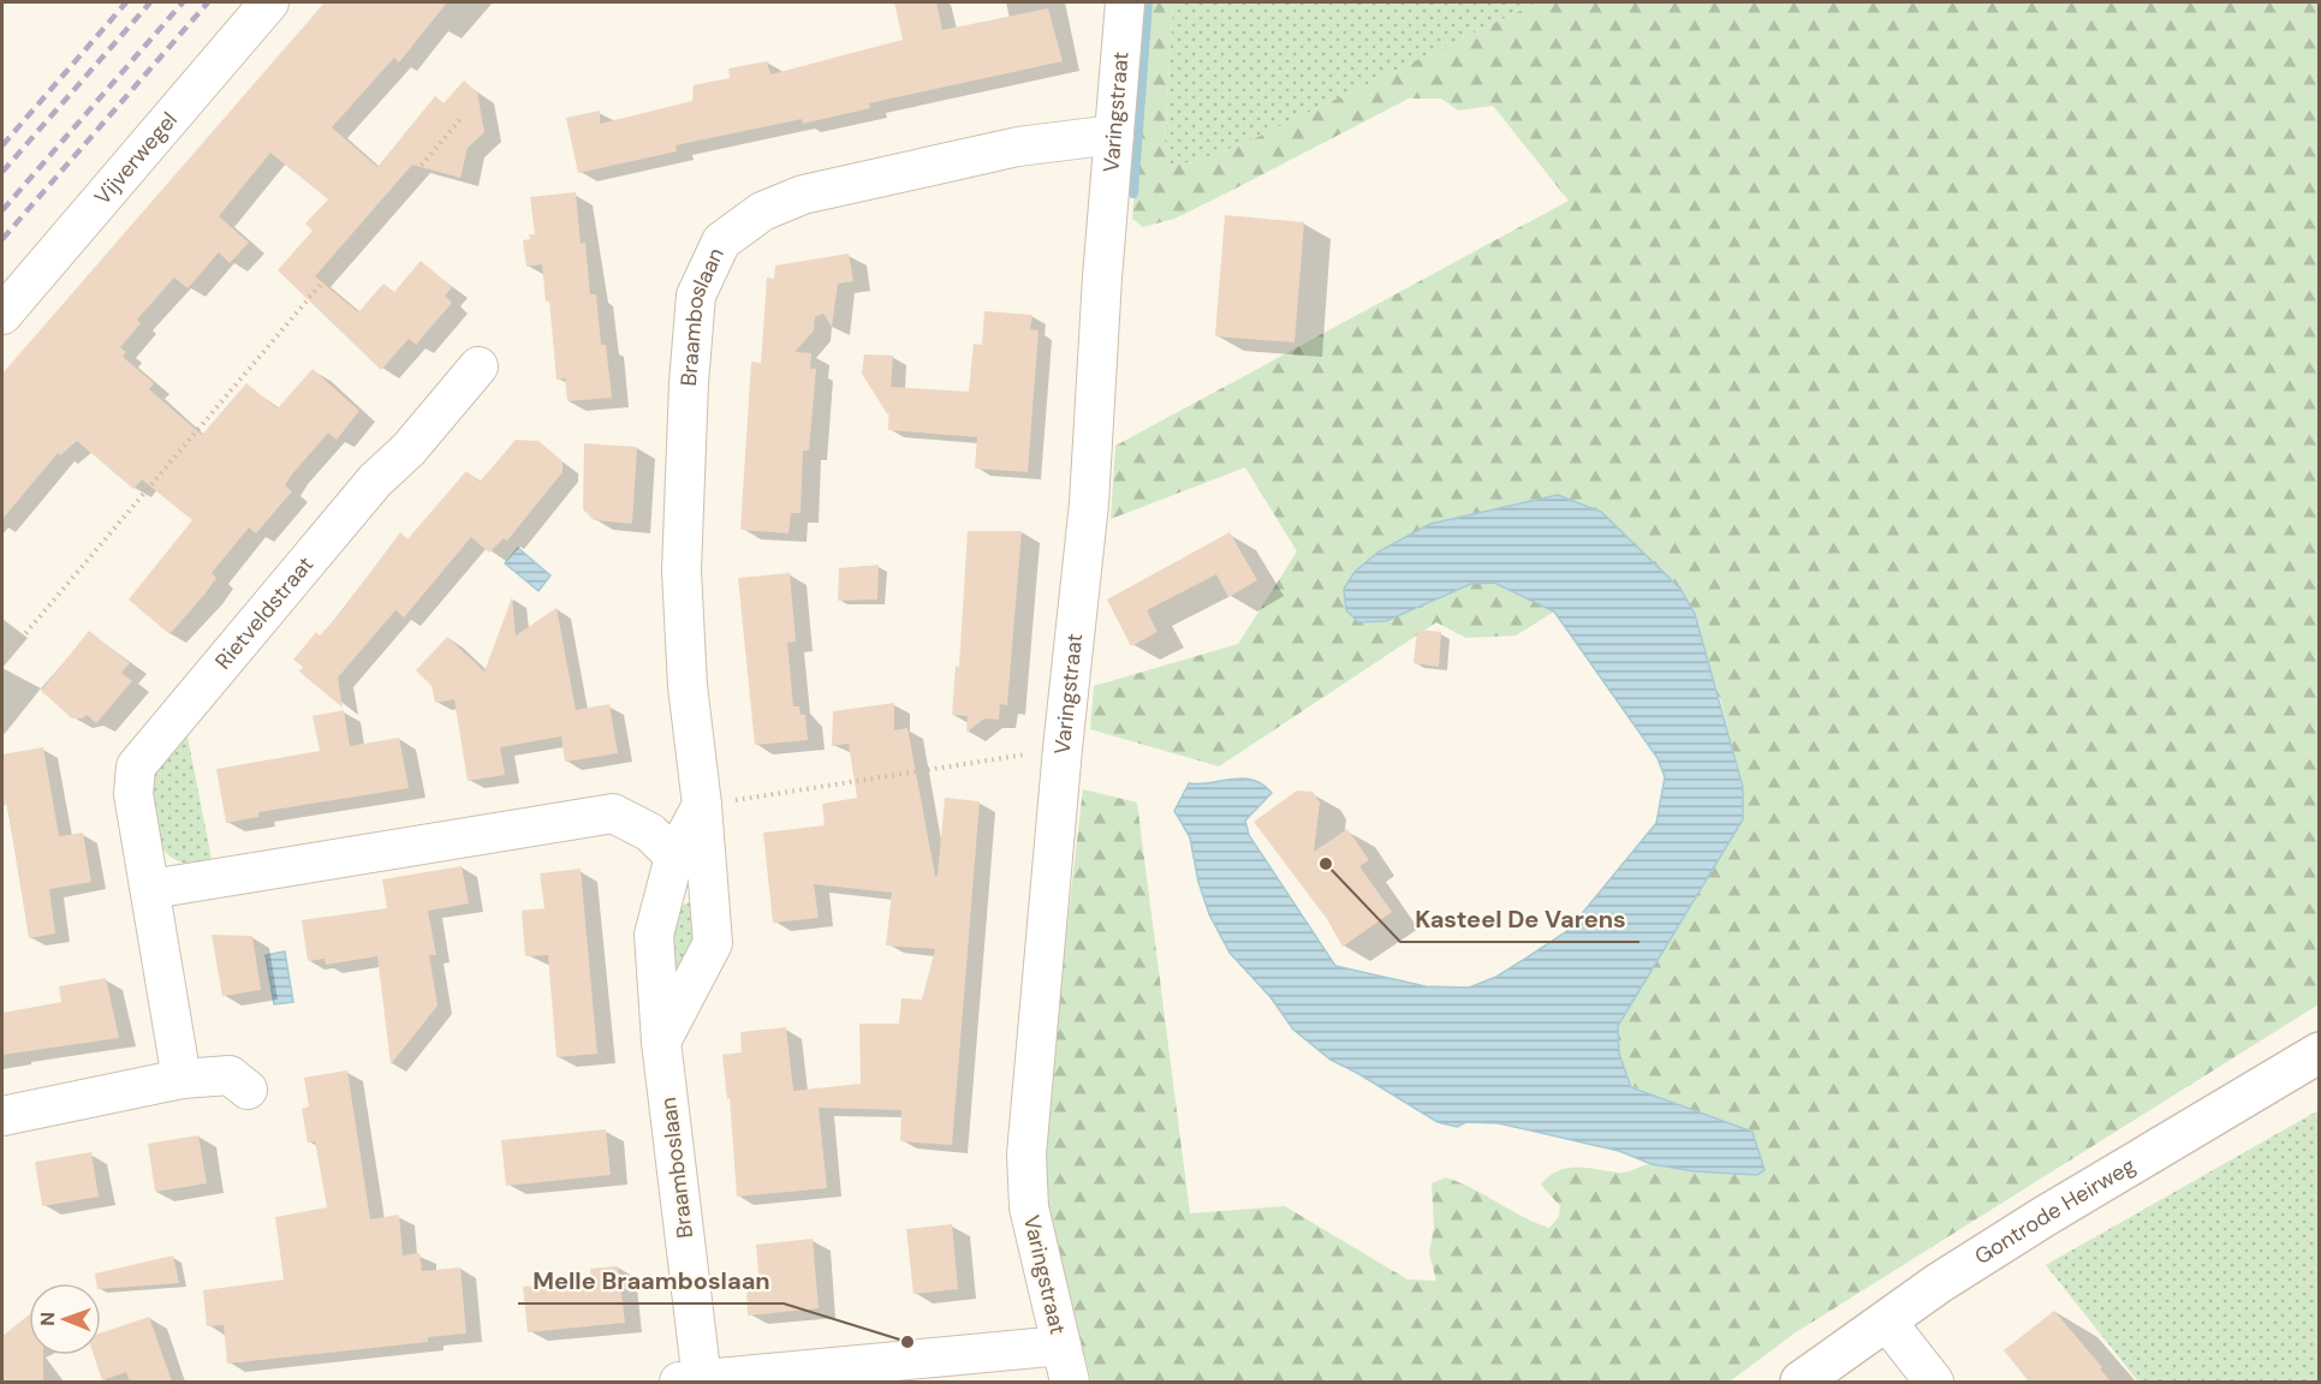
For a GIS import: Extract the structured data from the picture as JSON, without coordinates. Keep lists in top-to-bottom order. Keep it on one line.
{"streets":{"street":["Varingstraat","Vijverwegel","Braamboslaan","Rietveldstraat","Gontrode Heirweg"]},"crossings":[["Varingstraat","Braamboslaan"]],"places":["Kasteel De Varens","Melle Braamboslaan"],"north":"left"}
